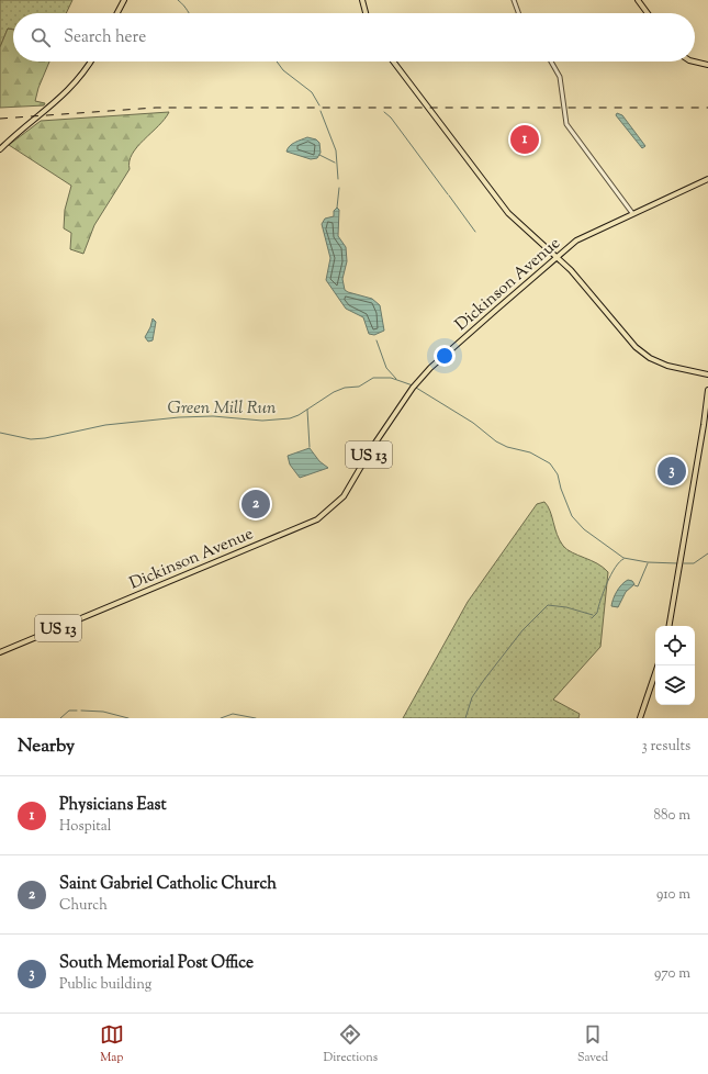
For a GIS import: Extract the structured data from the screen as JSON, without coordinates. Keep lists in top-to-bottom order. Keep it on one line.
{"streets":{"main road":["Dickinson Avenue","US 13"]},"water":["Green Mill Run"],"page":{"search":"Search here","pins":["1","3","2"],"heading":["Nearby","3 results"],"list":[{"mark":"1","name":"Physicians East","note":"Hospital","value":"880 m"},{"mark":"2","name":"Saint Gabriel Catholic Church","note":"Church","value":"910 m"},{"mark":"3","name":"South Memorial Post Office","note":"Public building","value":"970 m"}],"nav":["Map","Directions","Saved"]}}
